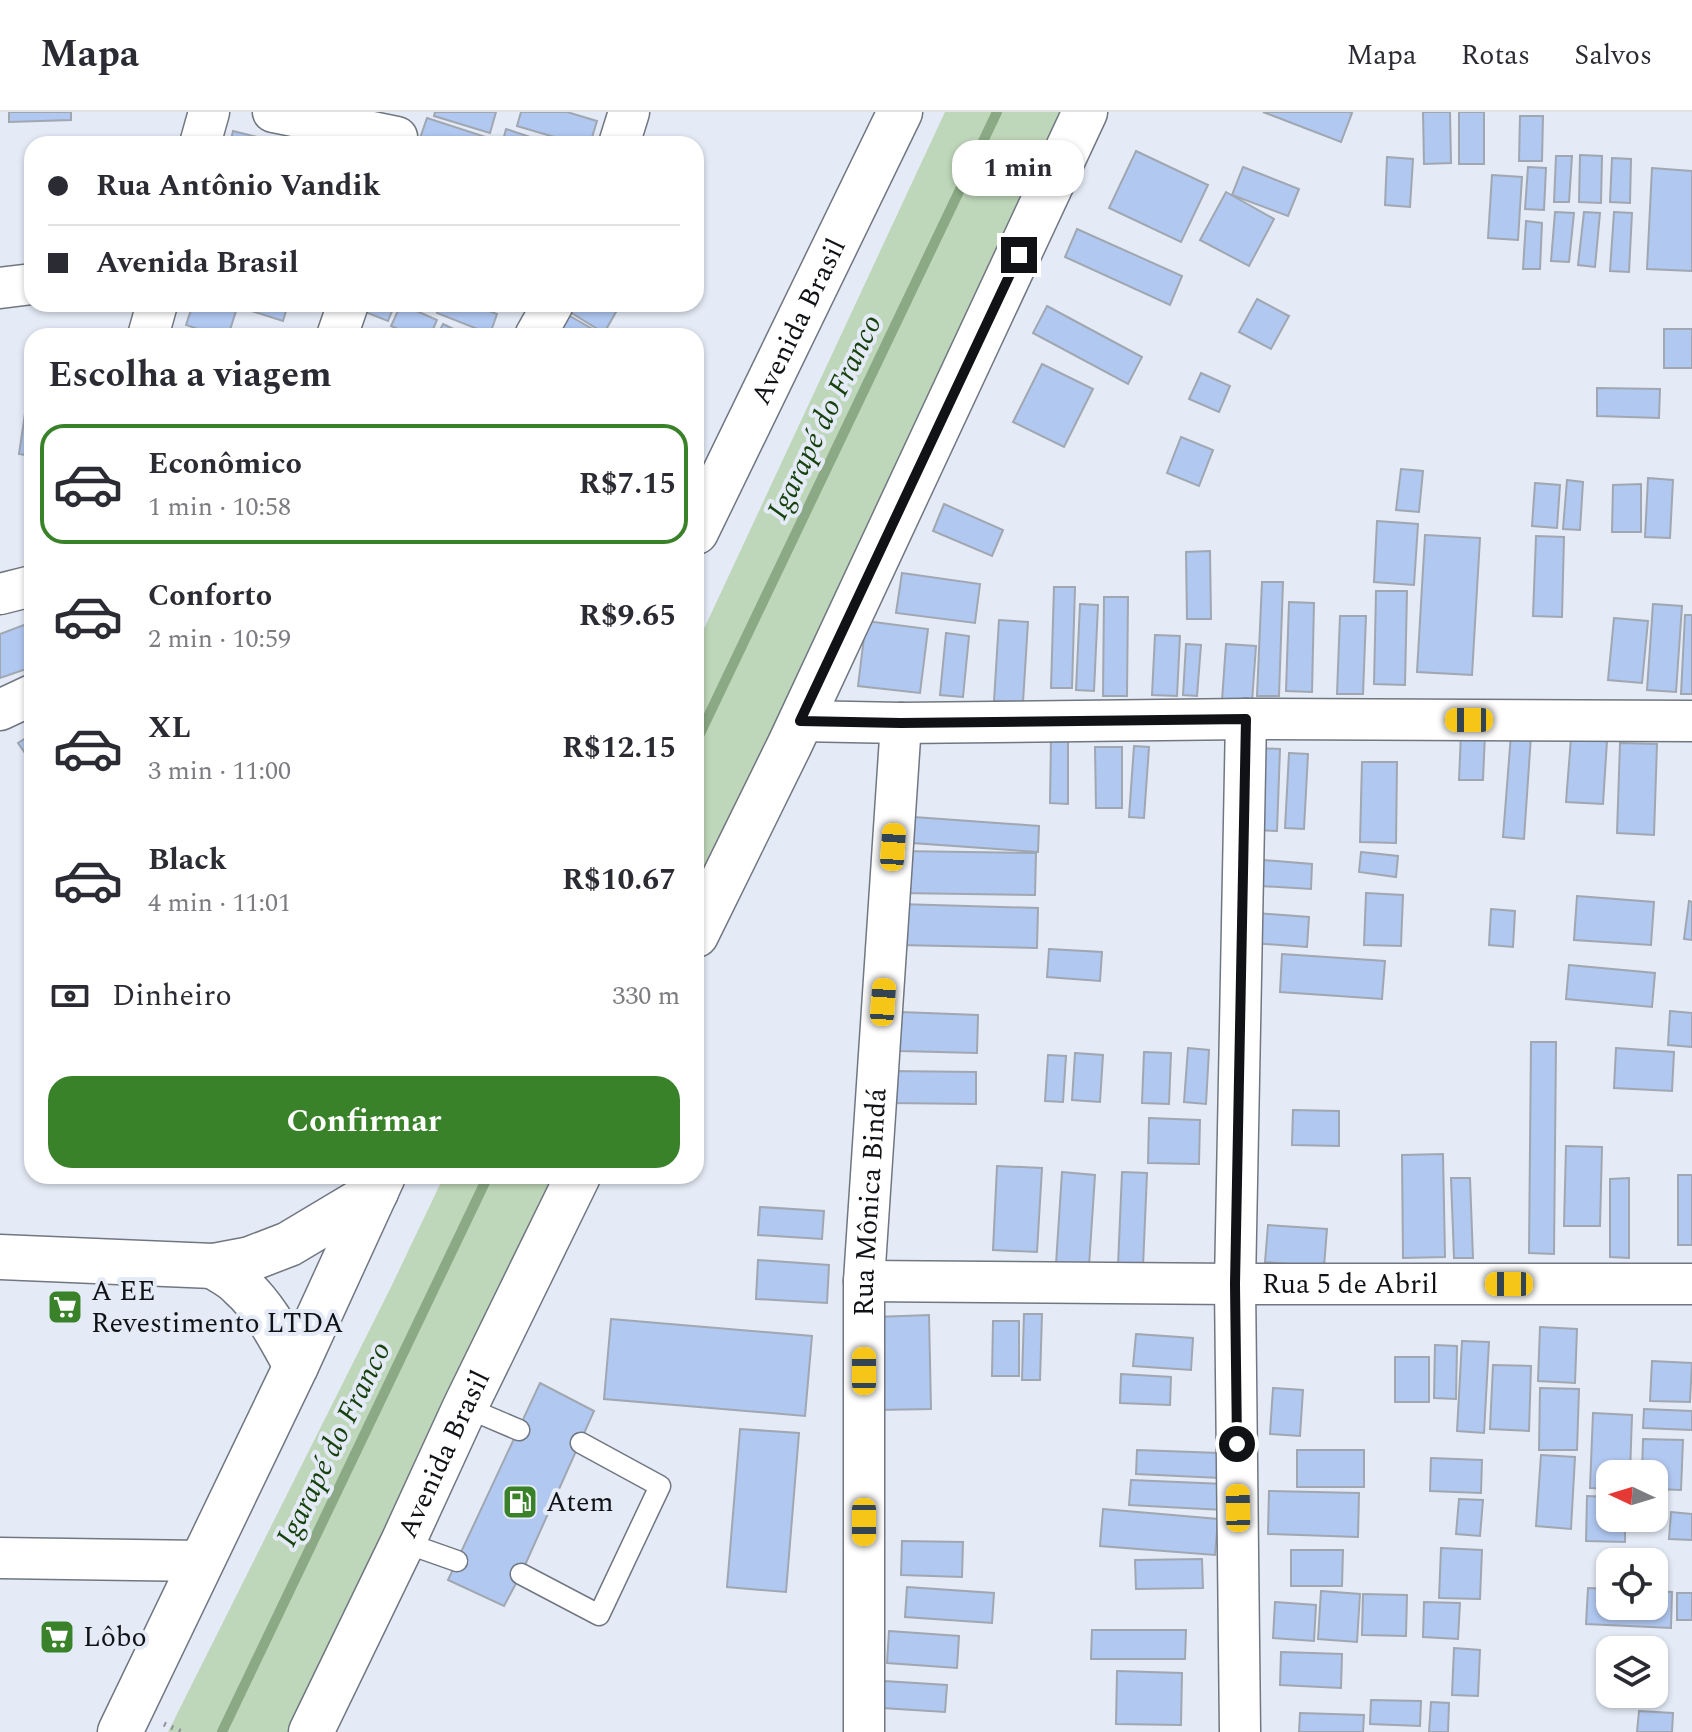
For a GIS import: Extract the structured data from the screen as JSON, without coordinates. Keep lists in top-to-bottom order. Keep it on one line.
{"streets":{"main road":["Avenida Brasil"],"street":["Rua Mônica Bindá","Rua 5 de Abril"]},"crossings":[["Rua Mônica Bindá","Rua 5 de Abril"]],"water":["Igarapé do Franco"],"places":{"supermarket":["A EE Revestimento LTDA","Lôbo"],"fuel station":["Atem"]},"north":"left","page":{"header":"Mapa","nav":["Mapa","Rotas","Salvos"],"banner":["Rua Antônio Vandik","Avenida Brasil"],"bubble":"1 min","heading":"Escolha a viagem","list":[{"name":"Econômico","note":"1 min · 10:58","value":"R$7.15"},{"name":"Conforto","note":"2 min · 10:59","value":"R$9.65"},{"name":"XL","note":"3 min · 11:00","value":"R$12.15"},{"name":"Black","note":"4 min · 11:01","value":"R$10.67"}],"pay":["Dinheiro","330 m"],"buttons":"Confirmar"}}
